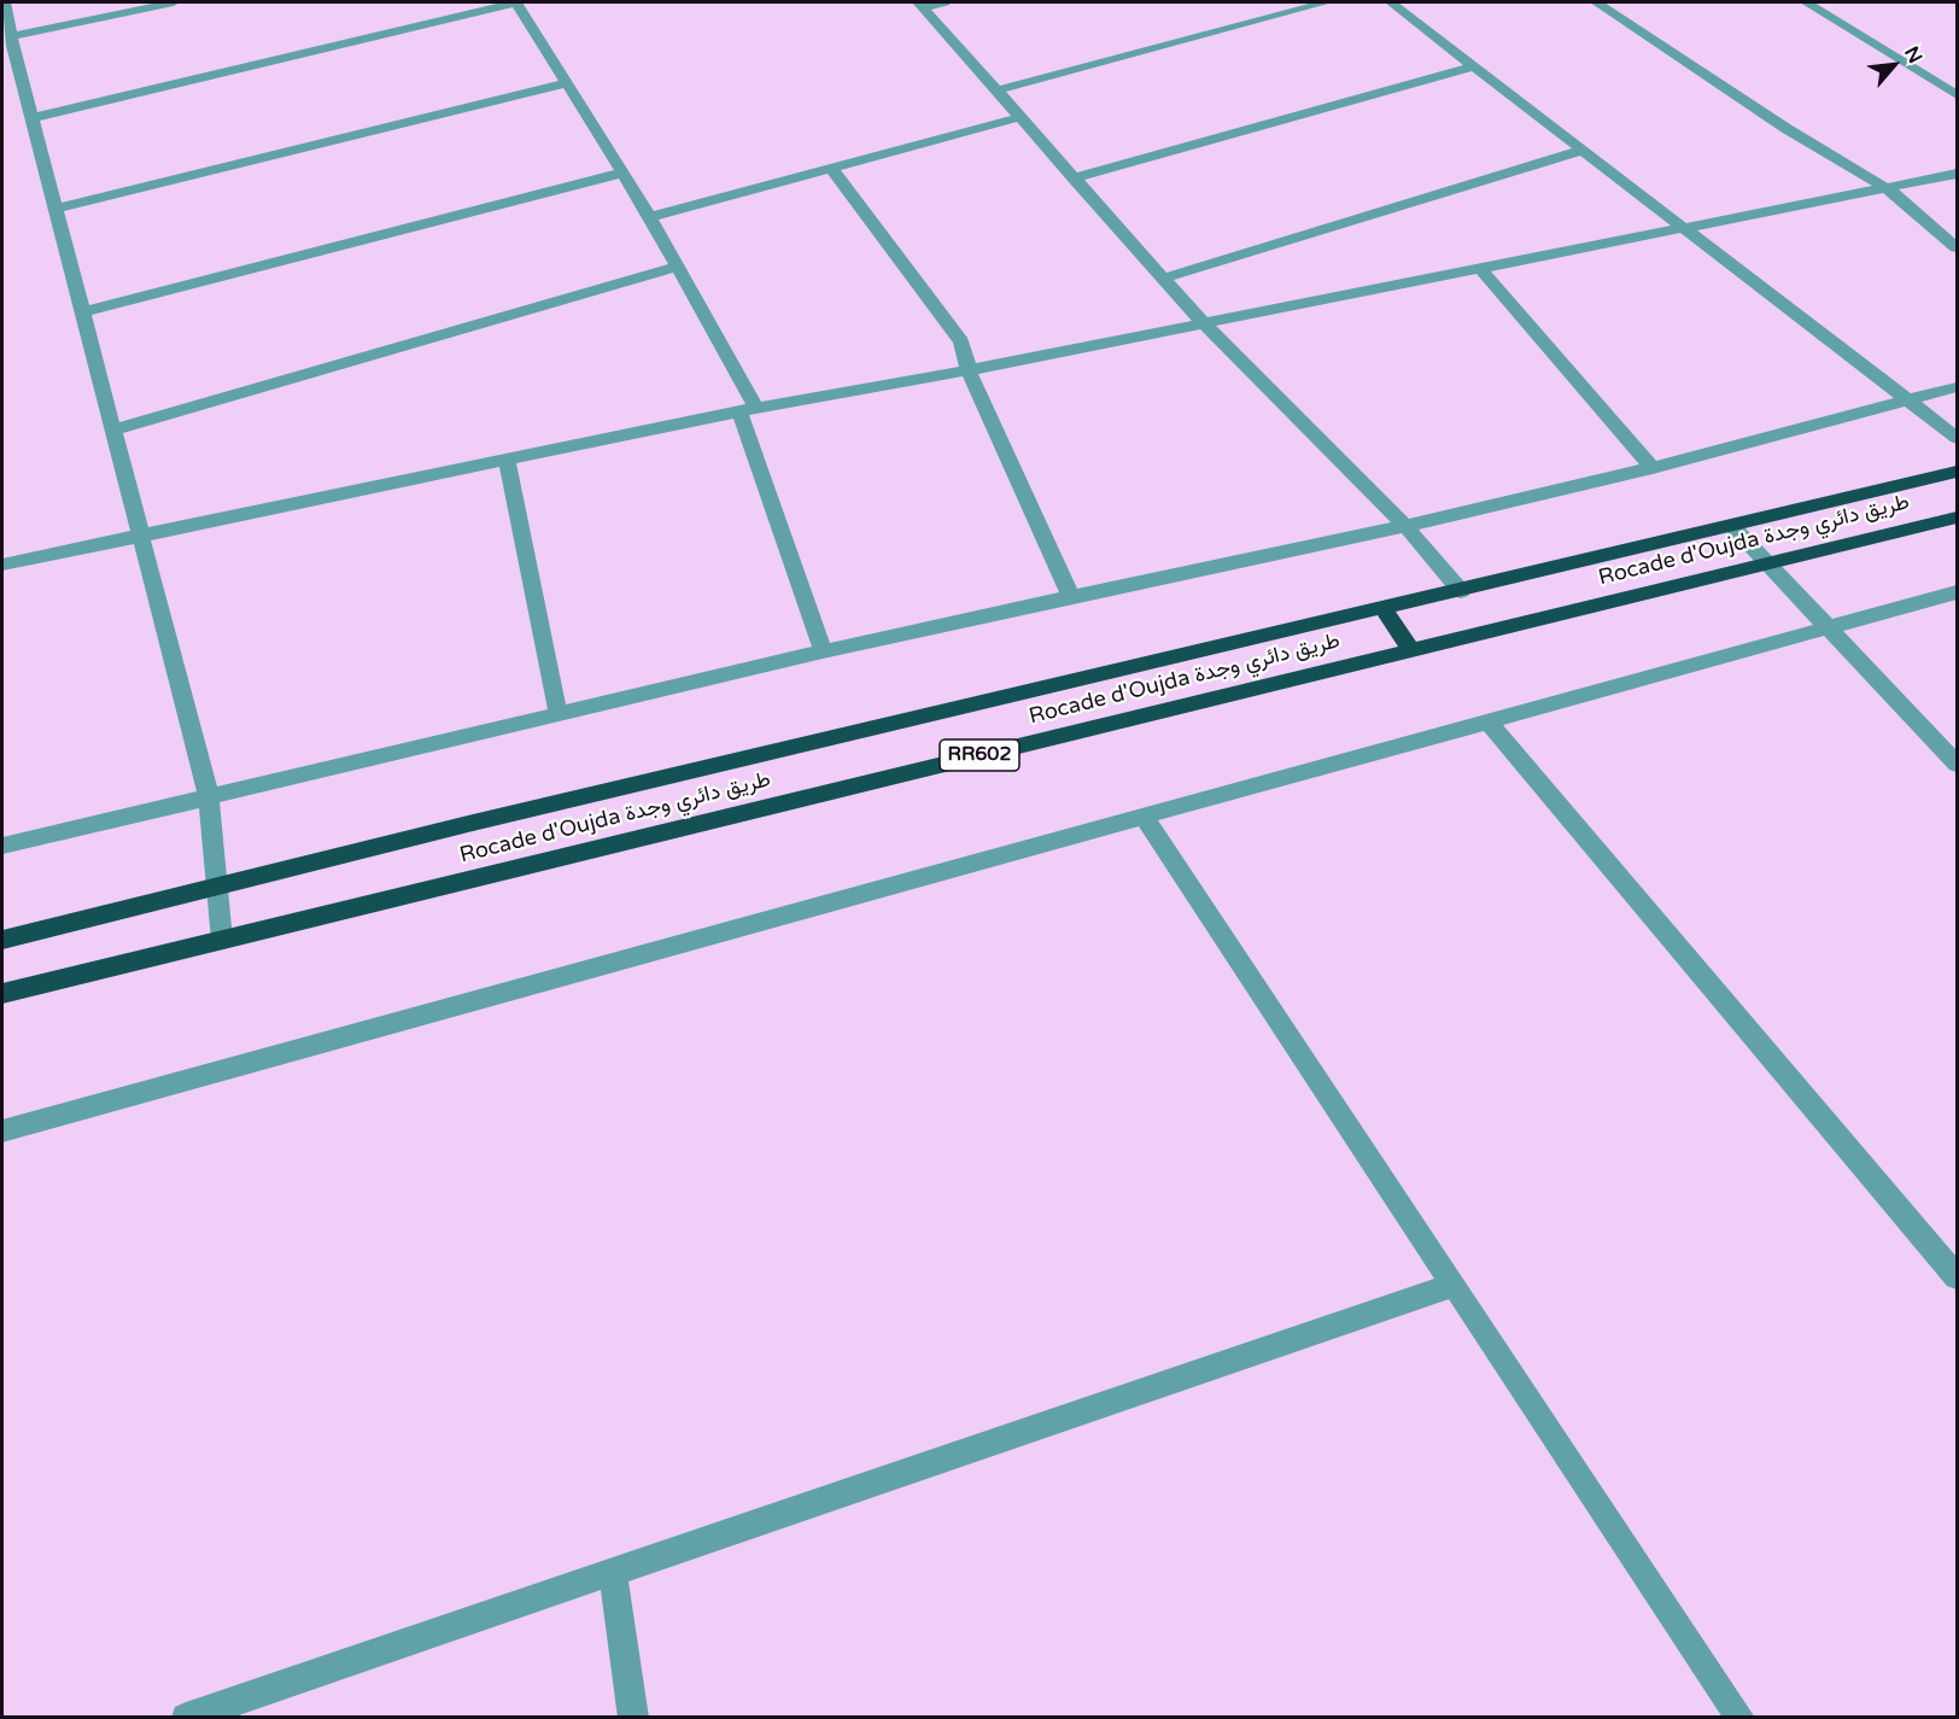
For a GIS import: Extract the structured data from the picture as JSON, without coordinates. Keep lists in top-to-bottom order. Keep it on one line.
{"streets":{"highway":["Rocade d'Oujda طريق دائري وجدة","RR602"]},"north":"top right"}
